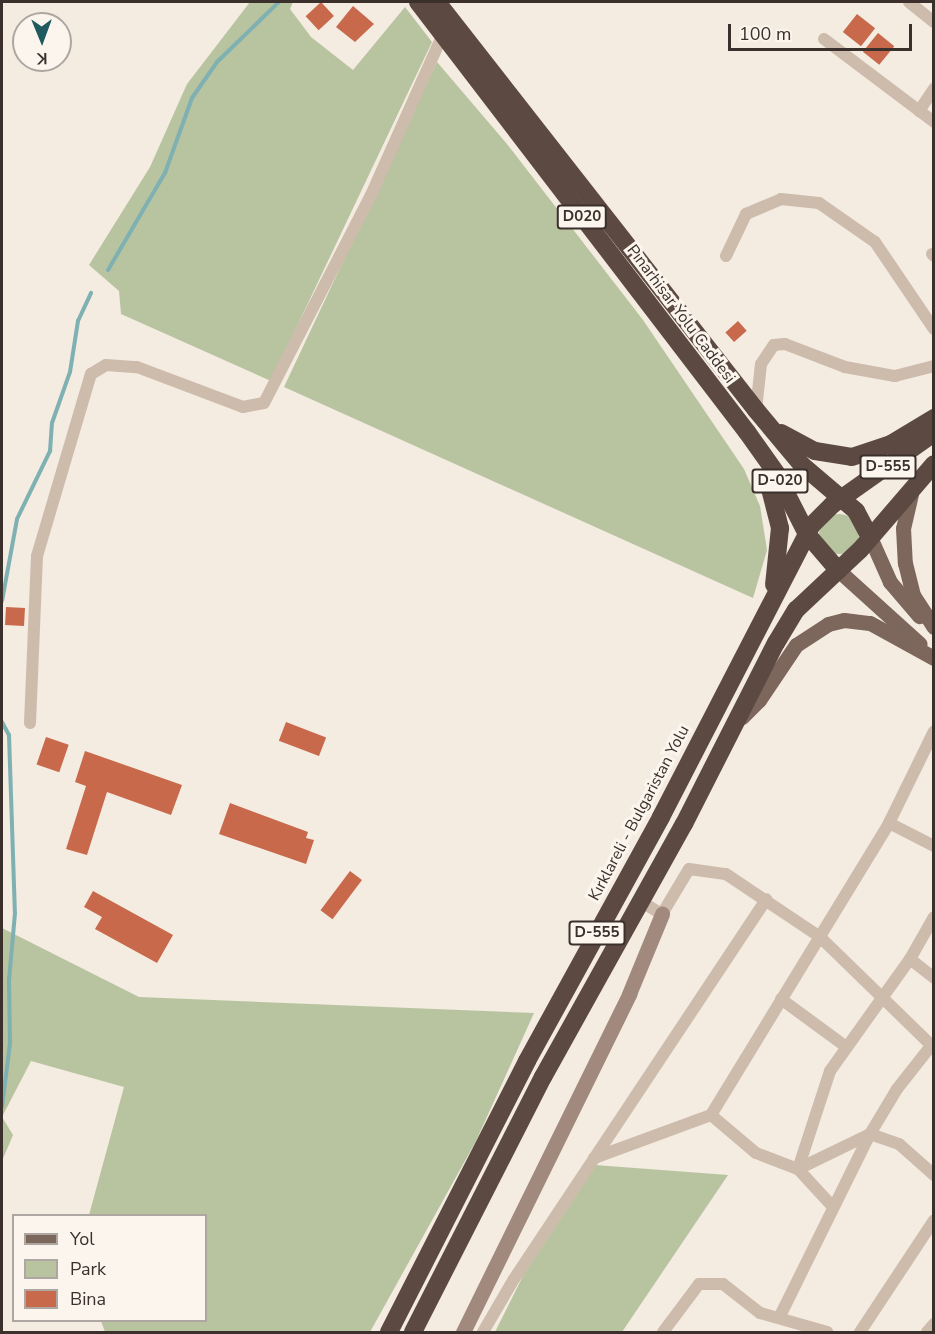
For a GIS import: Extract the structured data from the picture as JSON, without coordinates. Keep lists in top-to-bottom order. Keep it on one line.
{"streets":{"highway":["D020","Pınarhisar Yolu Caddesi","D-555","D-020","Kırklareli - Bulgaristan Yolu"]},"crossings":[["Pınarhisar Yolu Caddesi","D-555"],["Pınarhisar Yolu Caddesi","Kırklareli - Bulgaristan Yolu"],["D-555","Kırklareli - Bulgaristan Yolu"]],"legend":["Yol","Park","Bina"],"scale_bar":"100 m","north":"bottom"}
